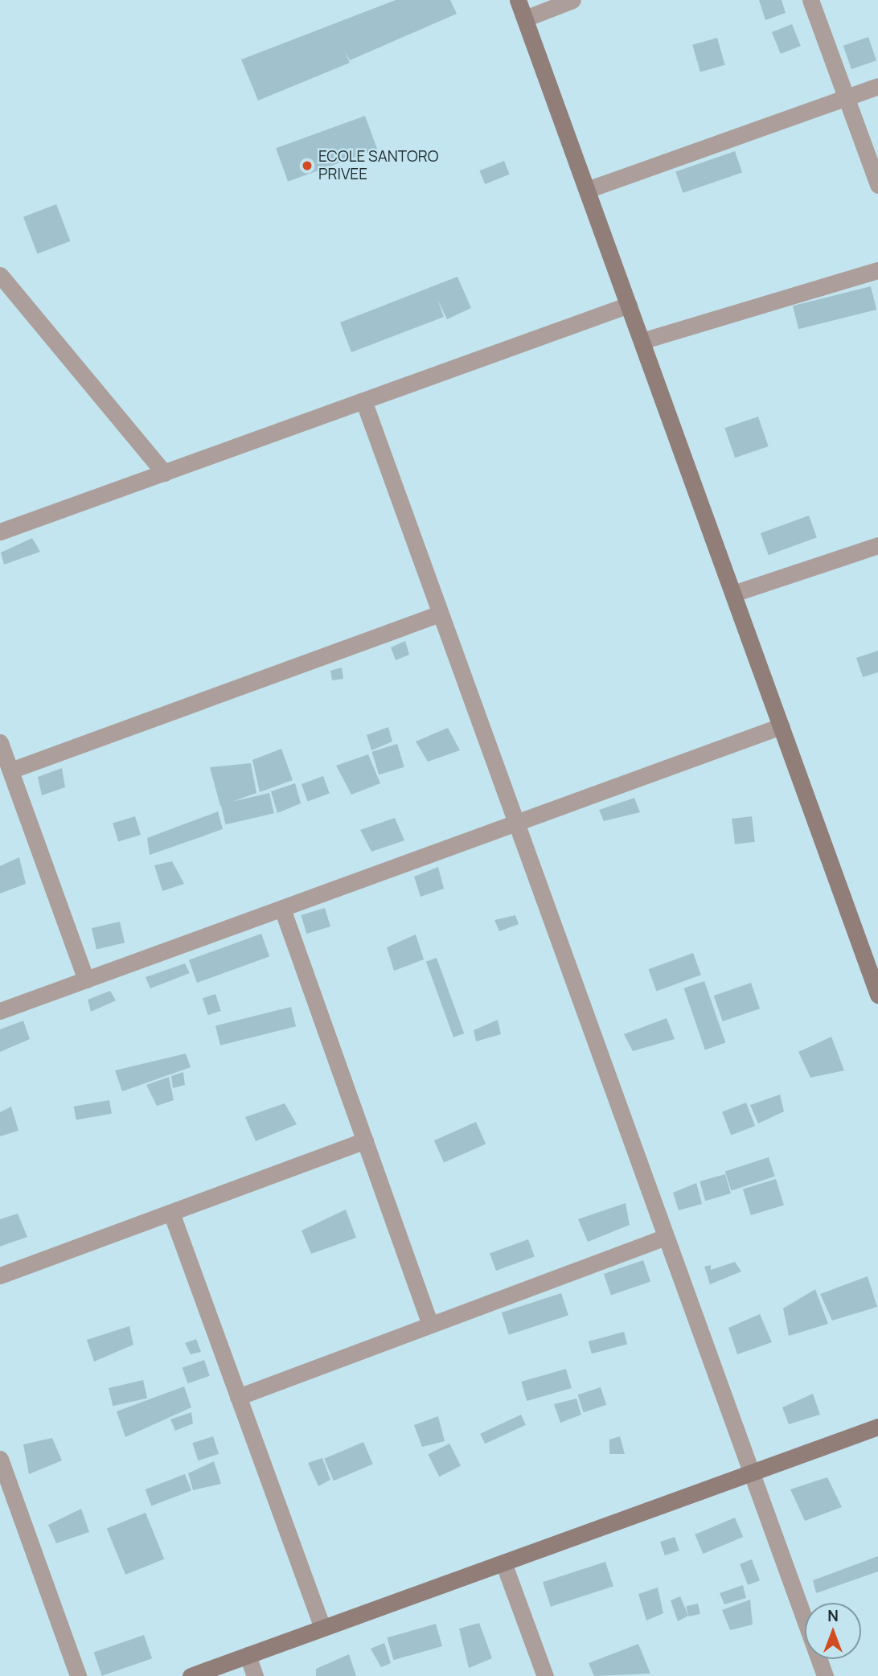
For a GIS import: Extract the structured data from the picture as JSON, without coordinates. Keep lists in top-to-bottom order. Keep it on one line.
{"places":["ECOLE SANTORO PRIVEE"],"north":"top"}
